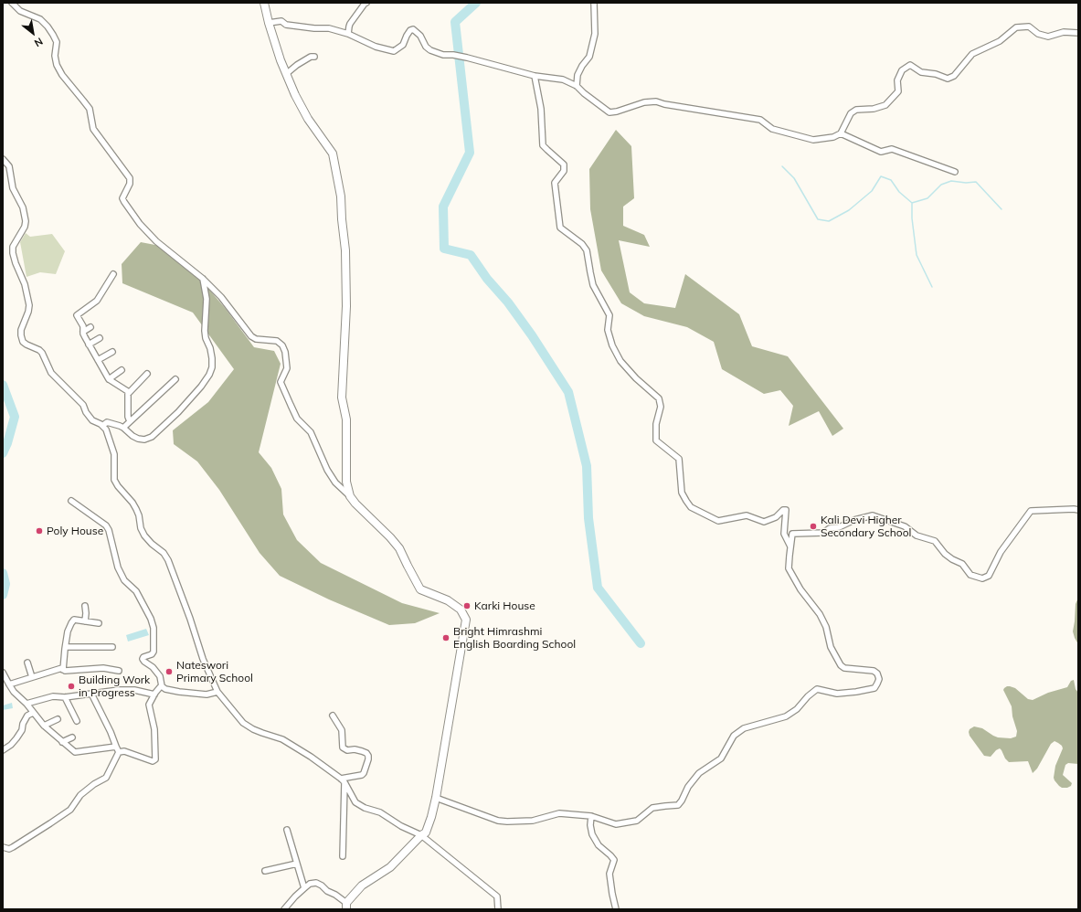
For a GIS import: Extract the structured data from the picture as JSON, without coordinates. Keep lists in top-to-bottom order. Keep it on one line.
{"places":["Kali Devi Higher Secondary School","Poly House","Karki House","Bright Himrashmi English Boarding School","Nateswori Primary School","Building Work in Progress"],"north":"bottom right"}
